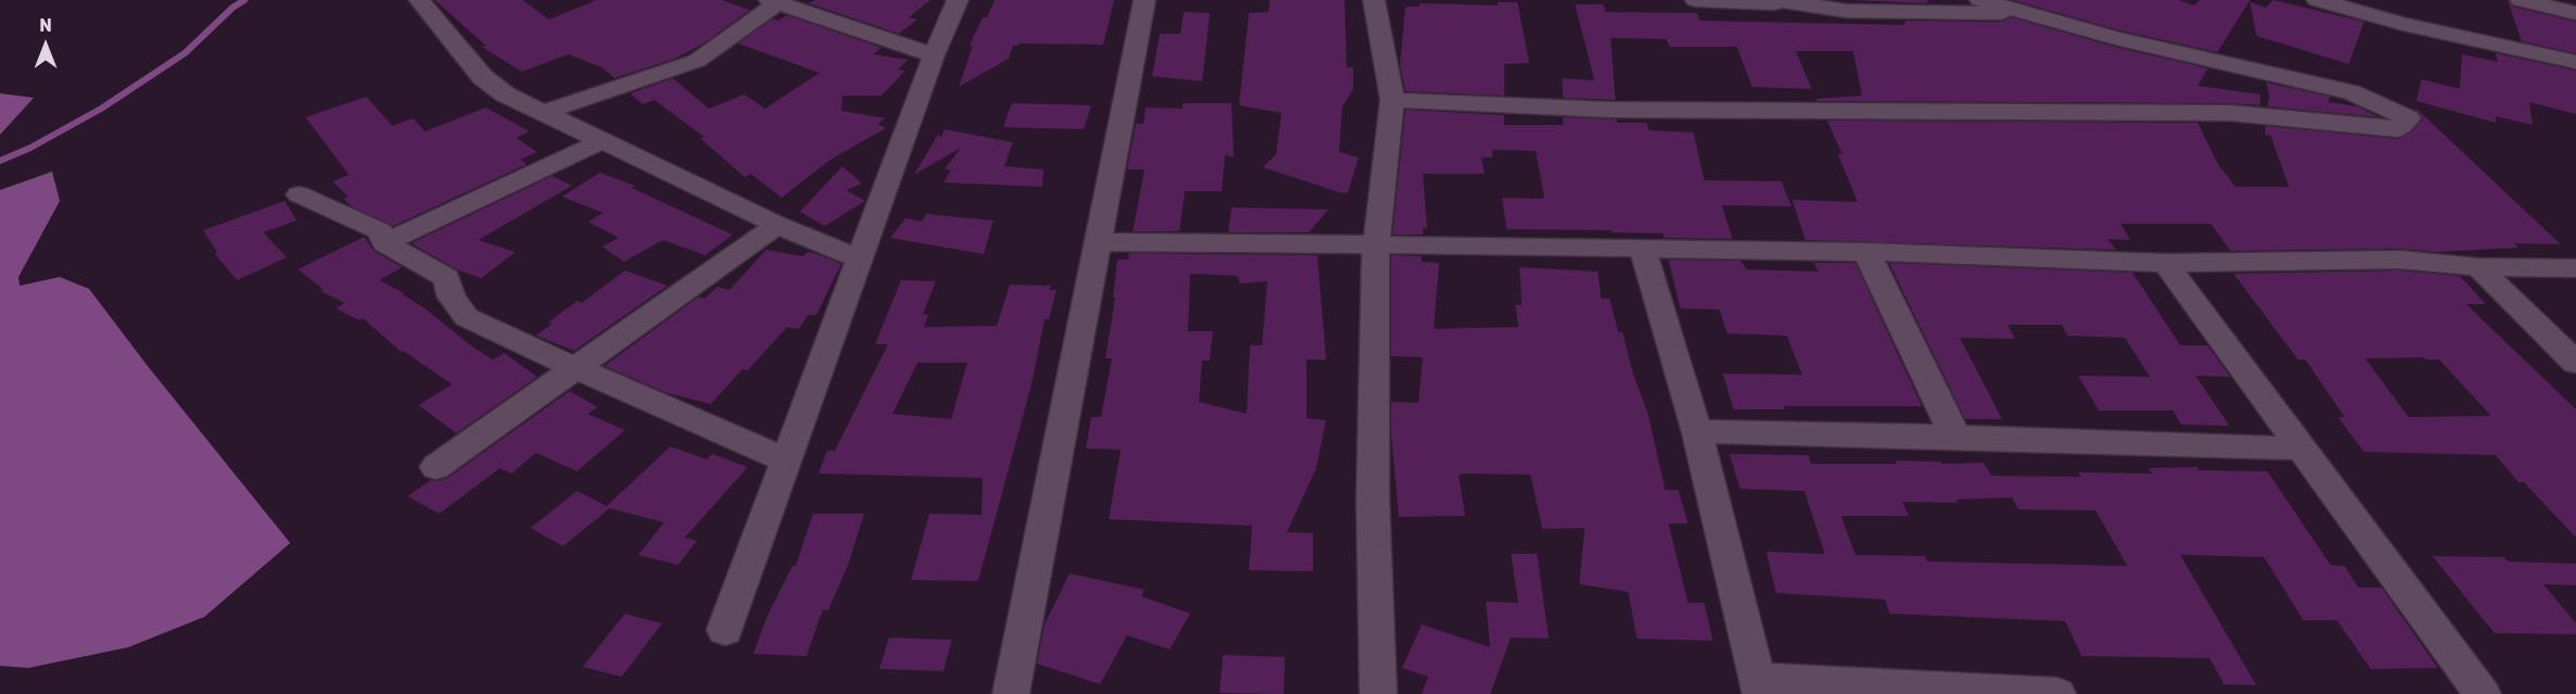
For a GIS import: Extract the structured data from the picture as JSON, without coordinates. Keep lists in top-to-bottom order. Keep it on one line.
{"north":"top"}
